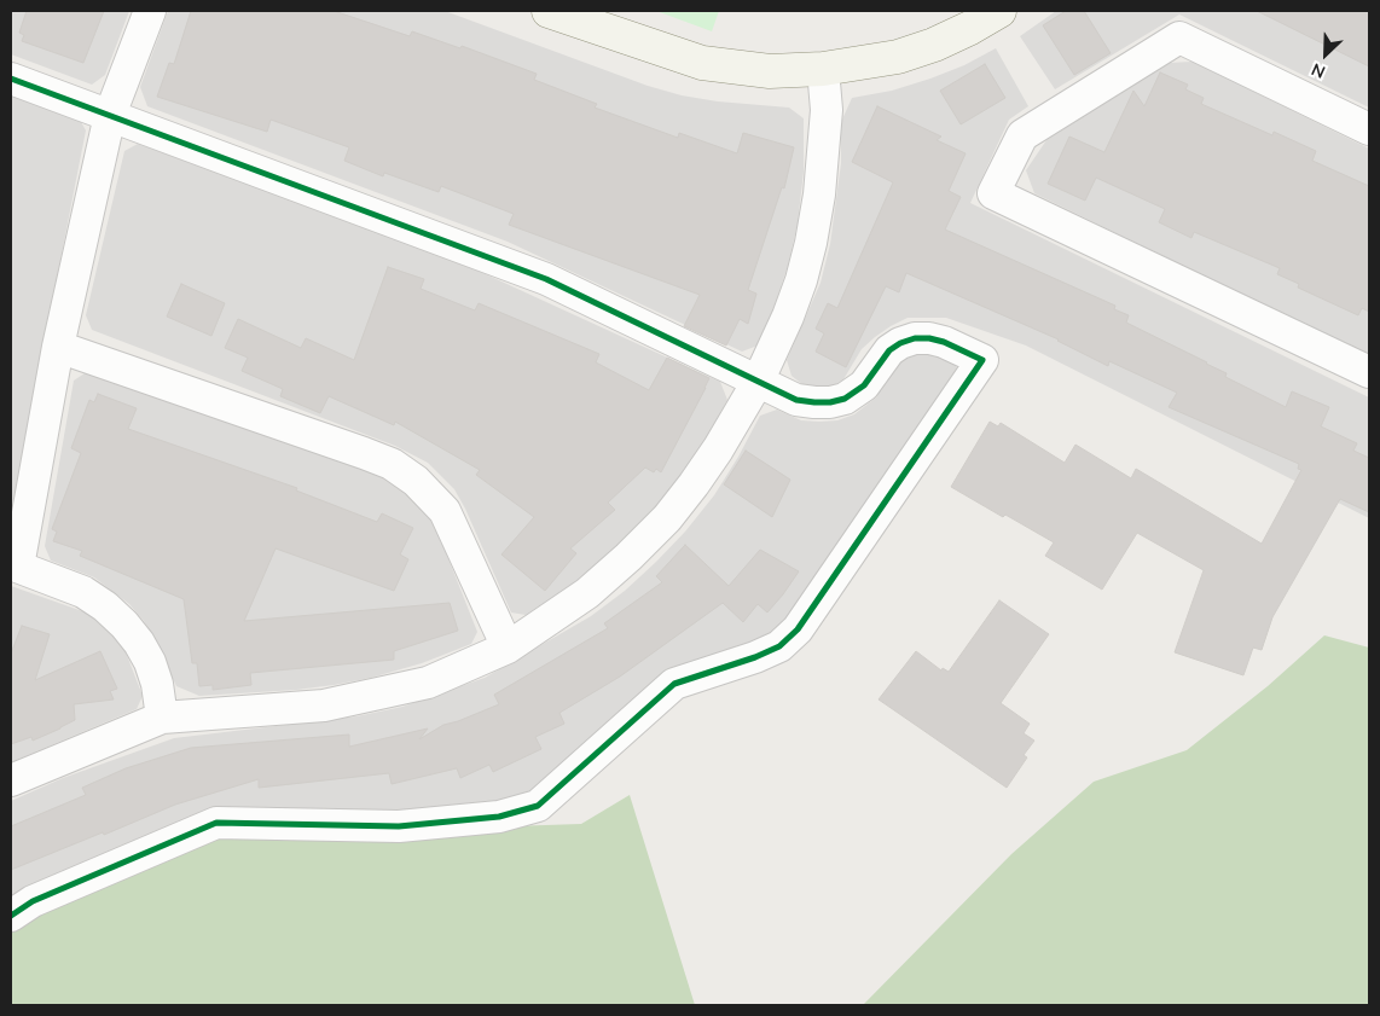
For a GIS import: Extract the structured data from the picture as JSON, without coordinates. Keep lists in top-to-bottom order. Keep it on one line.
{"north":"bottom left"}
